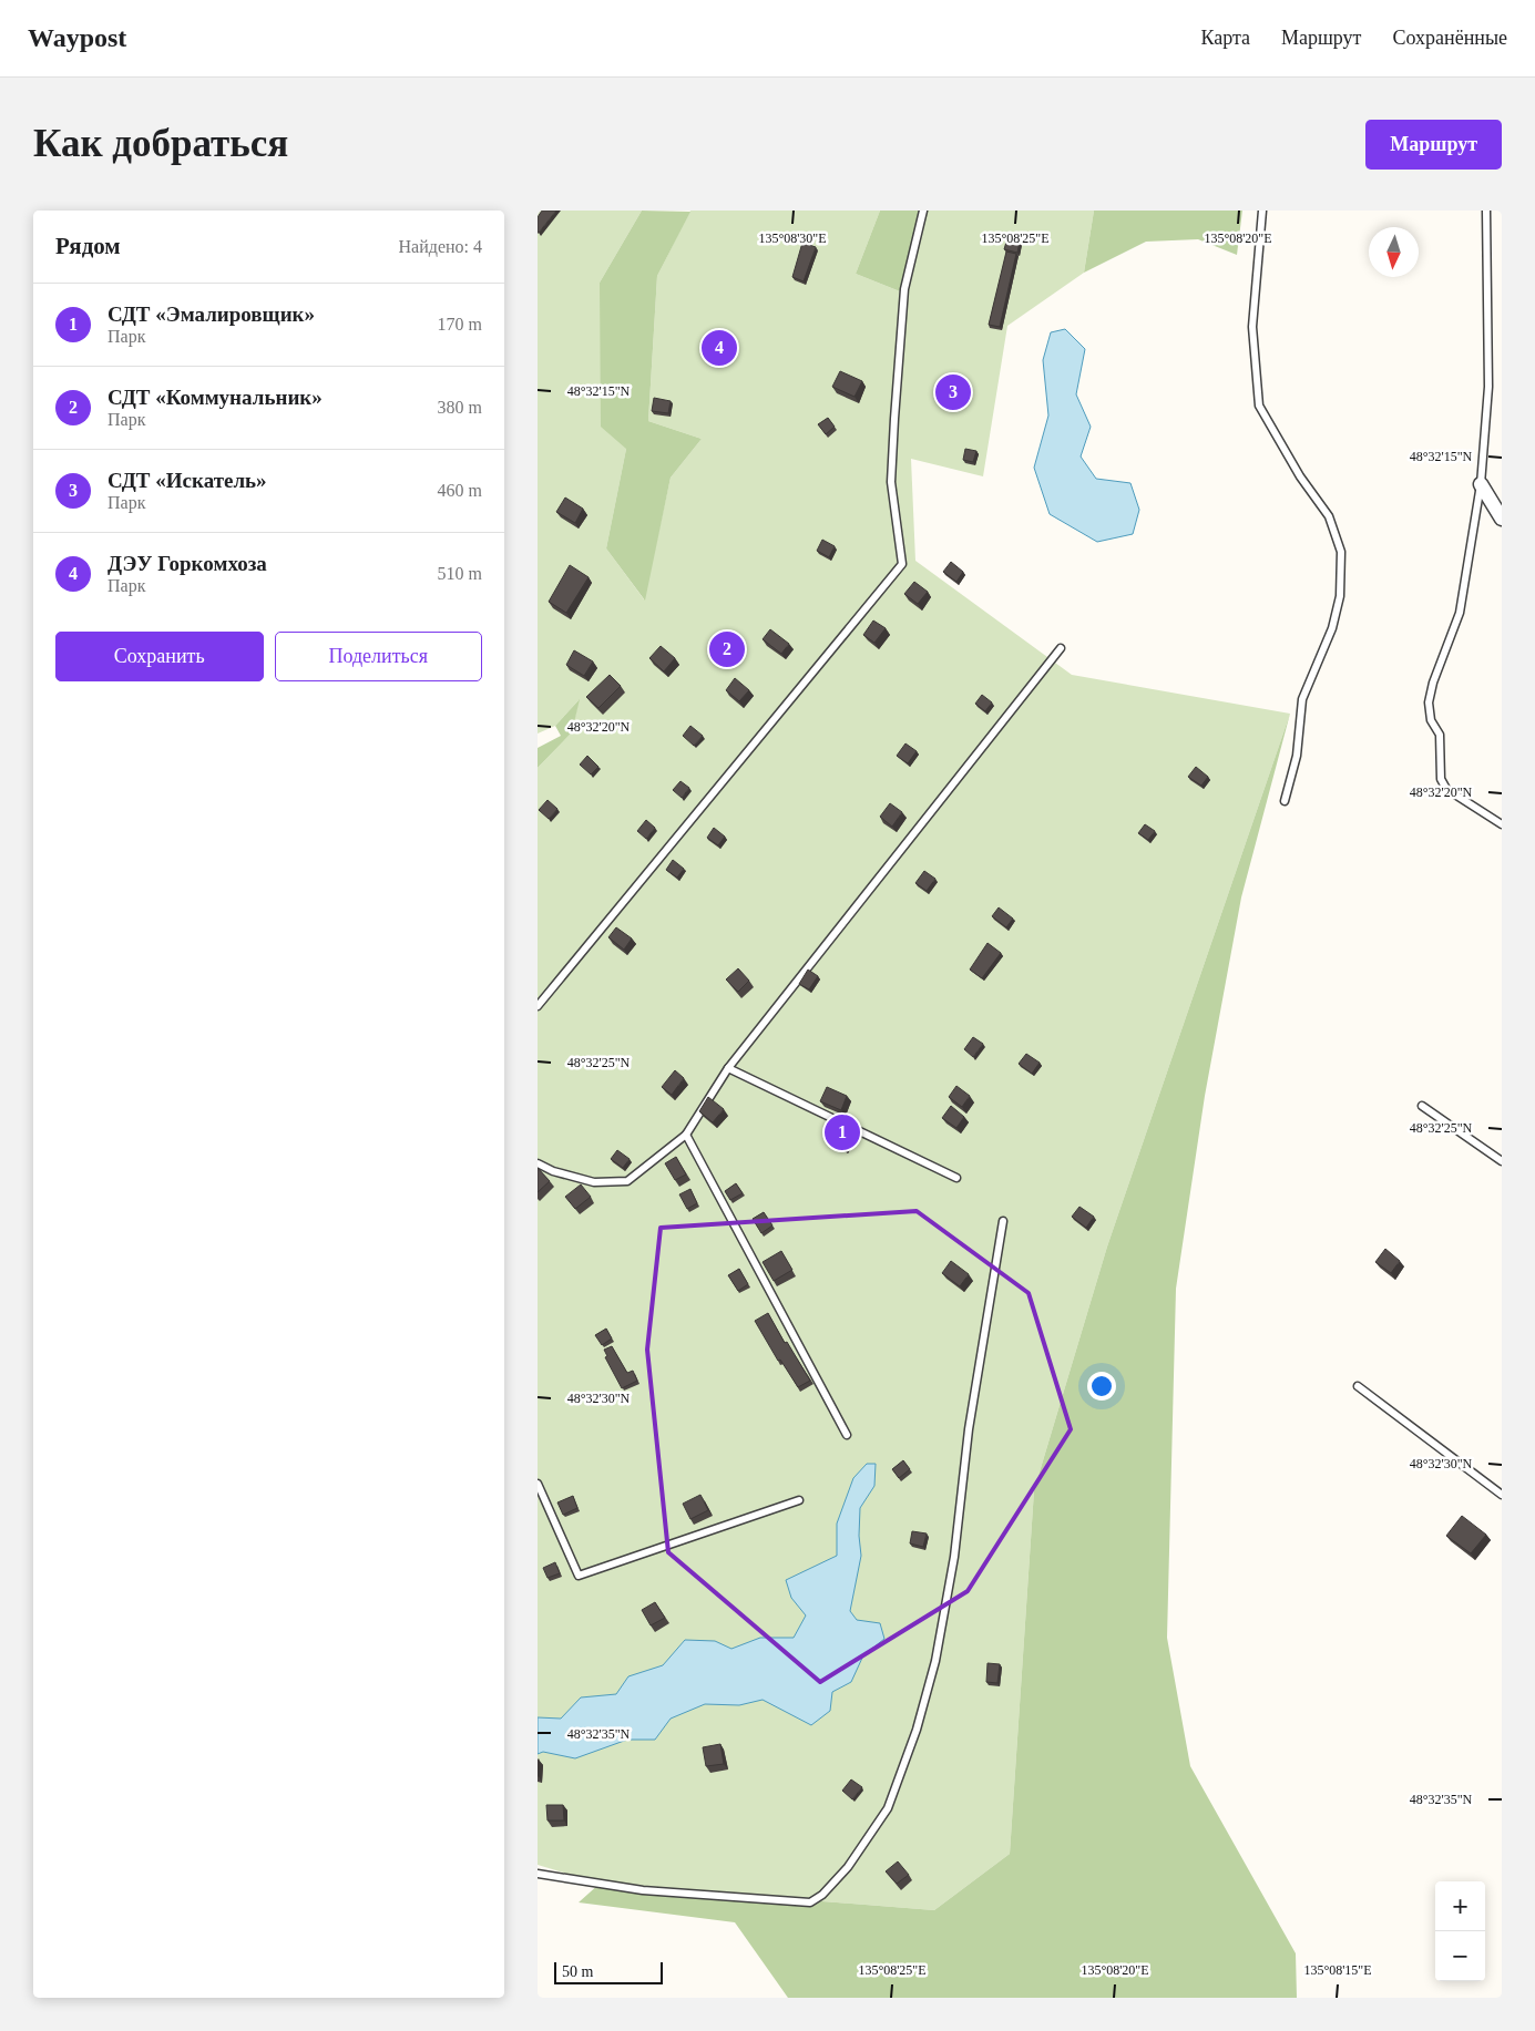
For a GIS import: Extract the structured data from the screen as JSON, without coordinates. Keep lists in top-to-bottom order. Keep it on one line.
{"scale_bar":"50 m","north":"bottom","page":{"header":"Waypost","nav":["Карта","Маршрут","Сохранённые"],"buttons":["Маршрут",["Сохранить","Поделиться"]],"title":"Как добраться","heading":["Рядом","Найдено: 4"],"list":[{"mark":"1","name":"СДТ «Эмалировщик»","note":"Парк","value":"170 m"},{"mark":"2","name":"СДТ «Коммунальник»","note":"Парк","value":"380 m"},{"mark":"3","name":"СДТ «Искатель»","note":"Парк","value":"460 m"},{"mark":"4","name":"ДЭУ Горкомхоза","note":"Парк","value":"510 m"}],"pins":["4","3","2","1"],"map_buttons":["+","−"],"scale":"50 m"},"coordinates":["135°08'30\"E","135°08'25\"E","135°08'20\"E","48°32'15\"N","48°32'20\"N","48°32'25\"N","48°32'30\"N","48°32'35\"N","135°08'15\"E"]}
